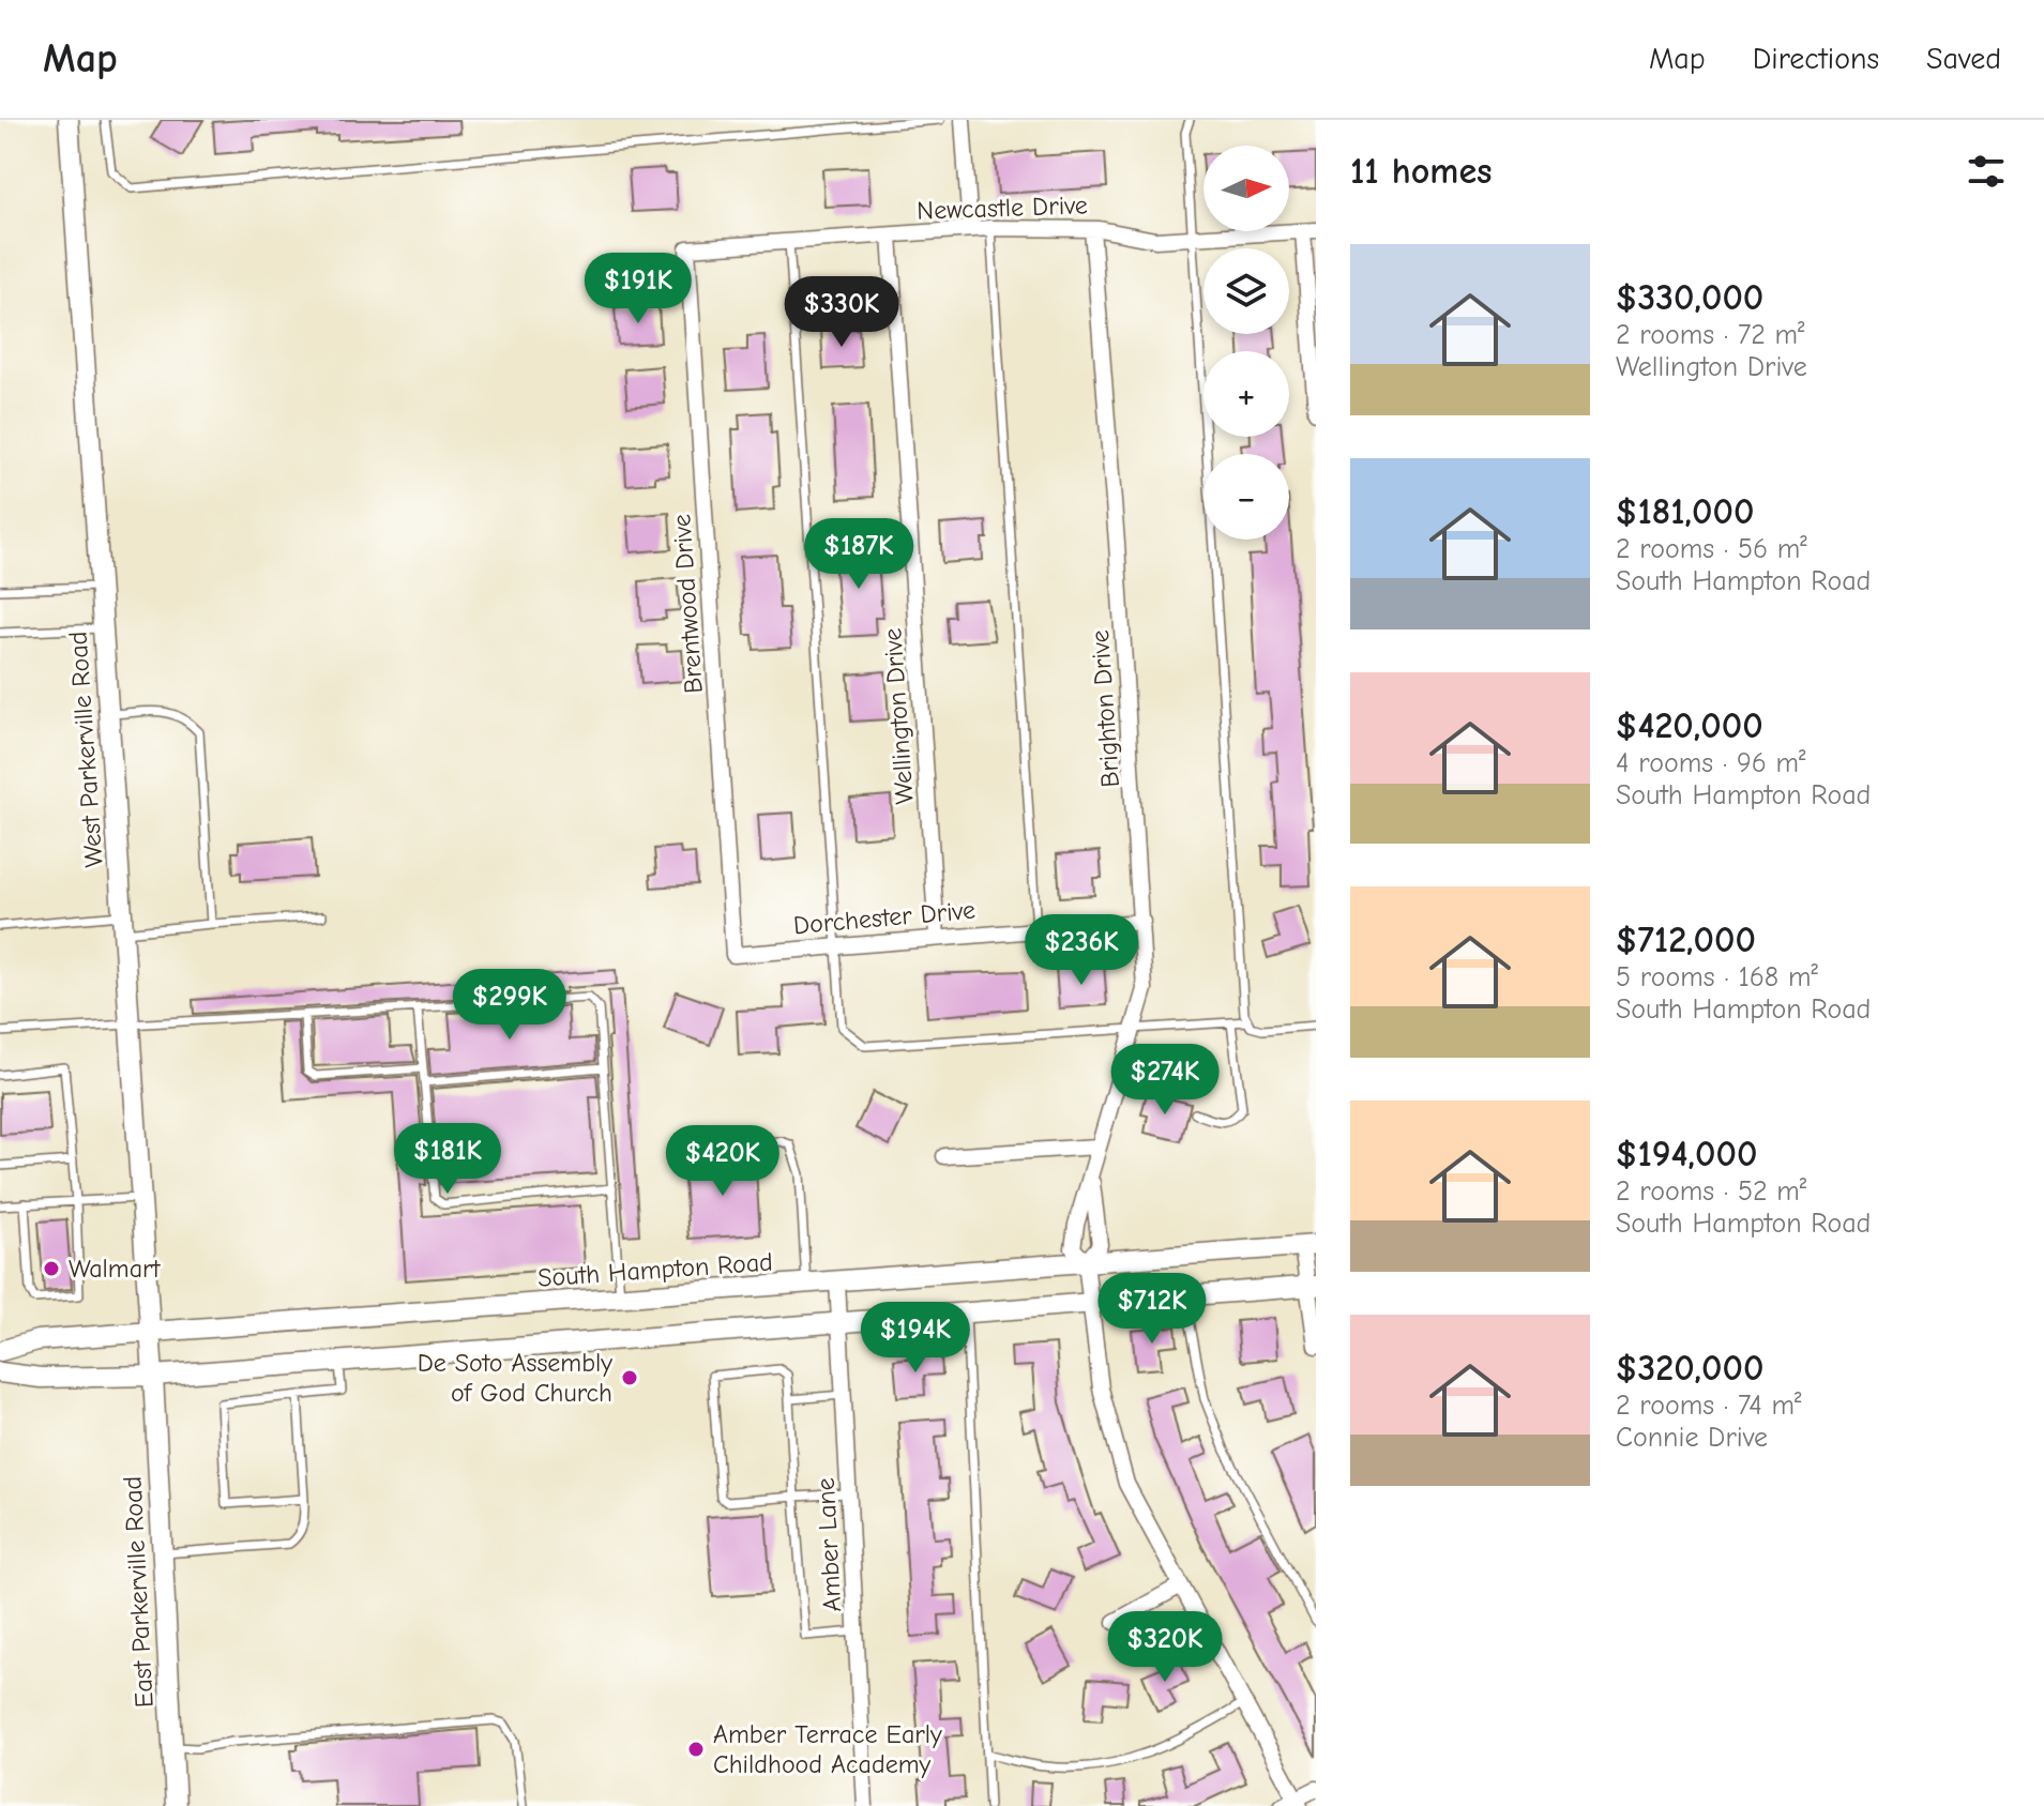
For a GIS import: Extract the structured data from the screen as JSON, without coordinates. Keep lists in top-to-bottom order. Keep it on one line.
{"streets":{"main road":["West Parkerville Road","South Hampton Road","East Parkerville Road"],"street":["Newcastle Drive","Brentwood Drive","Brighton Drive","Wellington Drive","Dorchester Drive","Amber Lane"]},"crossings":[["Newcastle Drive","Brentwood Drive"],["Newcastle Drive","Brighton Drive"],["Newcastle Drive","Wellington Drive"],["Brentwood Drive","Dorchester Drive"],["Brighton Drive","Dorchester Drive"],["Brighton Drive","South Hampton Road"],["Wellington Drive","Dorchester Drive"],["West Parkerville Road","South Hampton Road"],["West Parkerville Road","East Parkerville Road"],["South Hampton Road","Amber Lane"]],"places":["Walmart","De Soto Assembly of God Church","Amber Terrace Early Childhood Academy"],"north":"right","page":{"header":"Map","nav":["Map","Directions","Saved"],"heading":"11 homes","map_buttons":["+","−"],"list":[{"name":"$330,000","note":"2 rooms · 72 m² · Wellington Drive"},{"name":"$181,000","note":"2 rooms · 56 m² · South Hampton Road"},{"name":"$420,000","note":"4 rooms · 96 m² · South Hampton Road"},{"name":"$712,000","note":"5 rooms · 168 m² · South Hampton Road"},{"name":"$194,000","note":"2 rooms · 52 m² · South Hampton Road"},{"name":"$320,000","note":"2 rooms · 74 m² · Connie Drive"}],"price":["$191K","$330K","$187K","$236K","$299K","$274K","$181K","$420K","$712K","$194K","$320K"]}}
